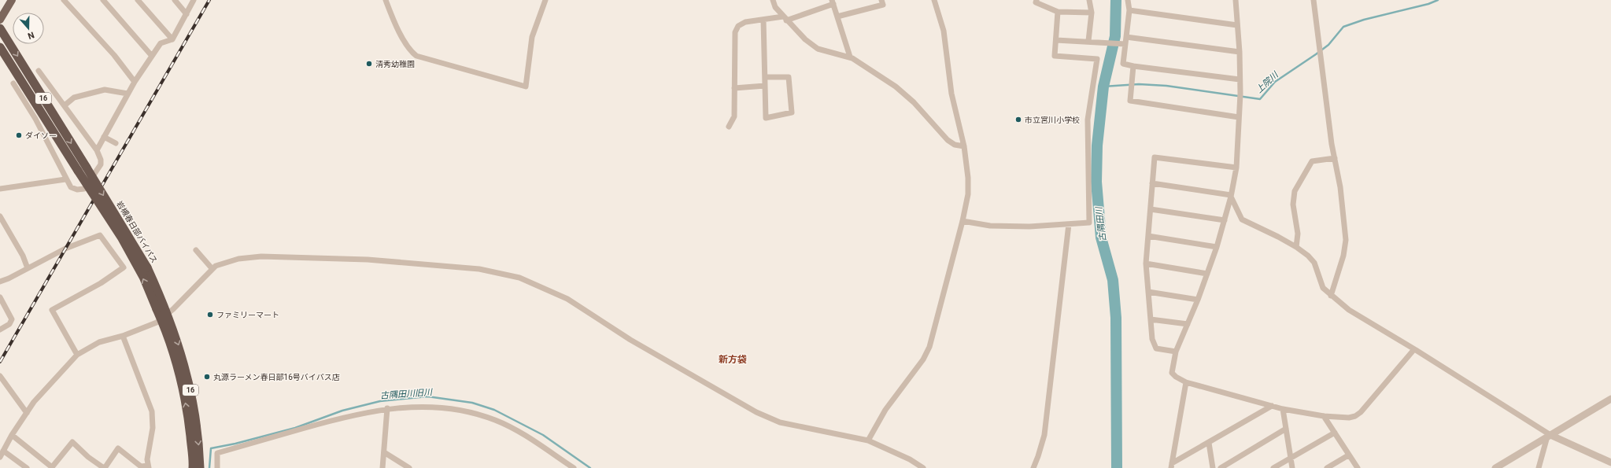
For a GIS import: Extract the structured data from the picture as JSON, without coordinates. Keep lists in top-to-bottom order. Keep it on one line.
{"streets":{"highway":["16","岩槻春日部バイパス"]},"districts":["新方袋"],"water":["上院川","古隅田川","古隅田川旧川"],"places":["清秀幼稚園","市立宮川小学校","ダイソー","ファミリーマート","丸源ラーメン春日部16号バイパス店"],"north":"bottom"}
